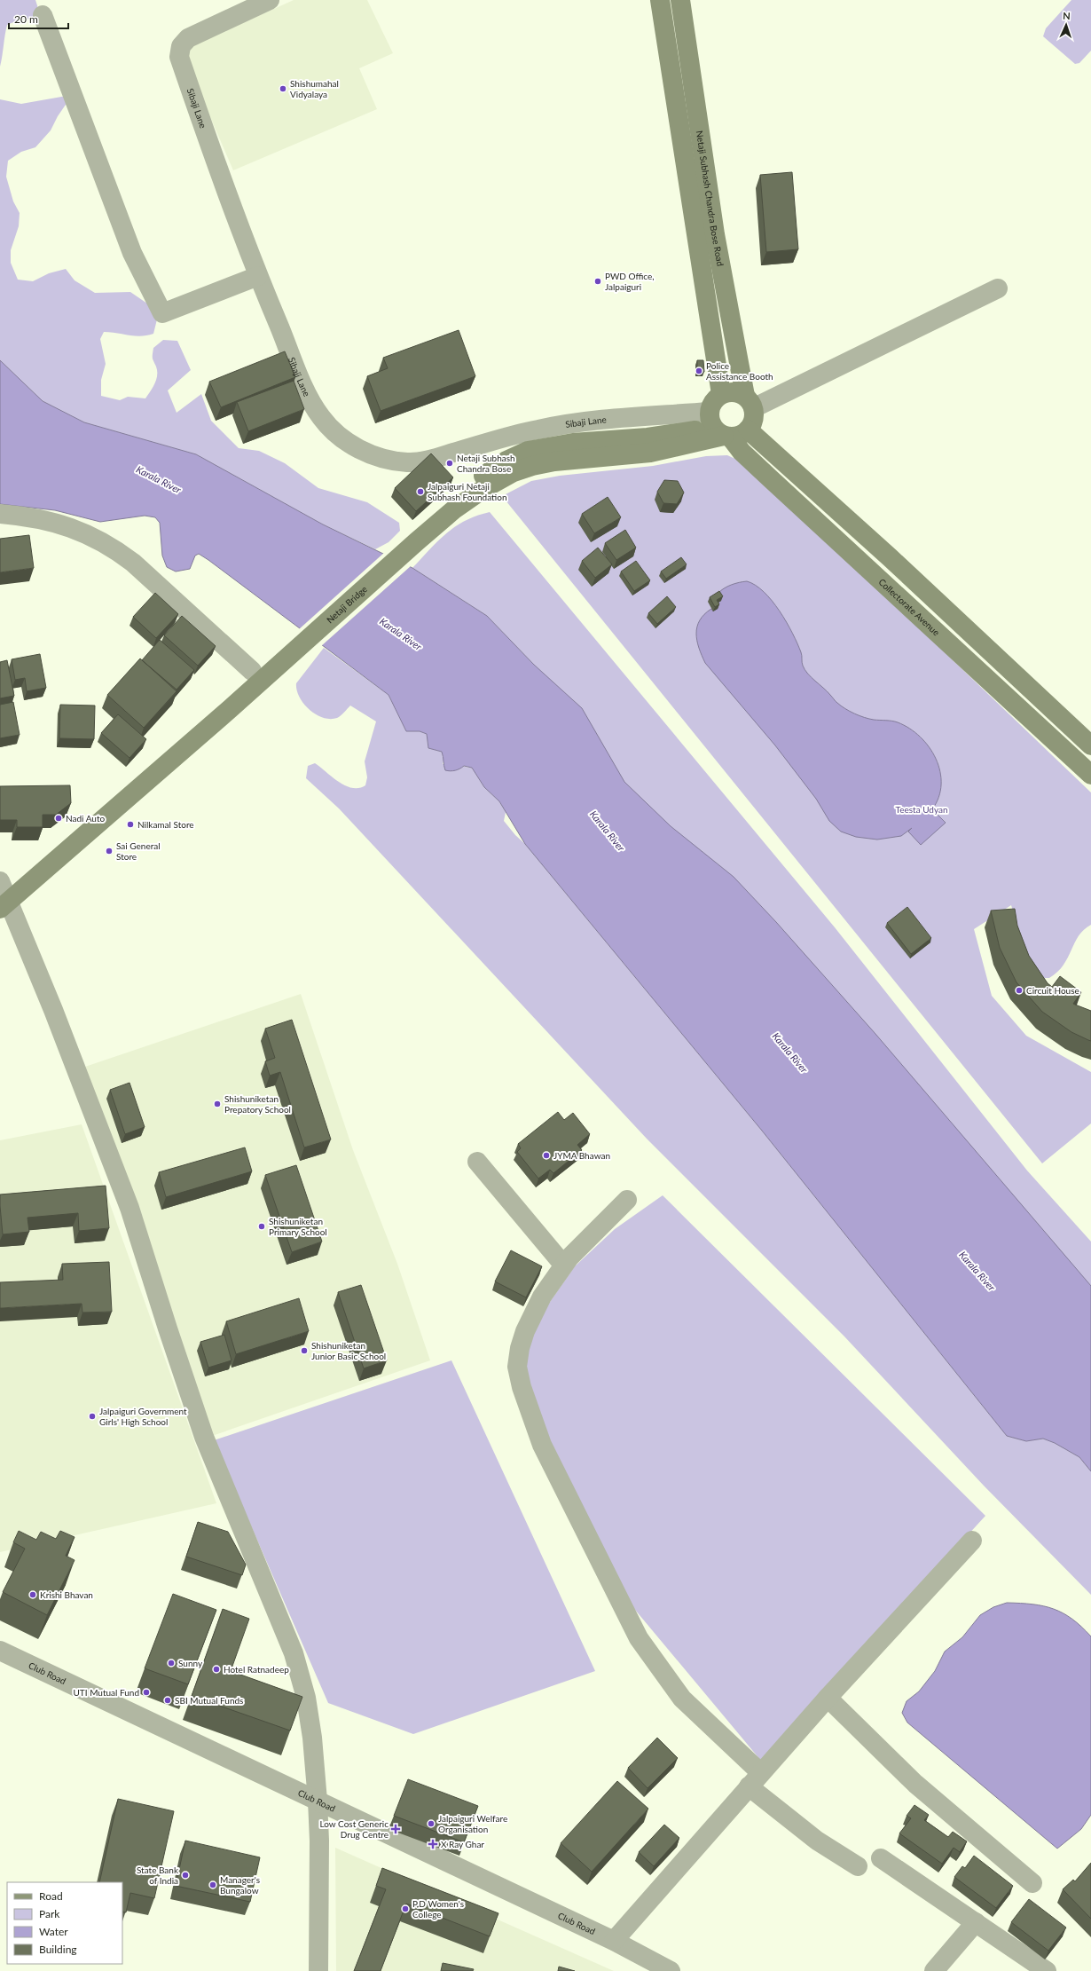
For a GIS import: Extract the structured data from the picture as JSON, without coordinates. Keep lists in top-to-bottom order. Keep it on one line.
{"streets":{"street":["Sibaji Lane","Netaji Subhash Chandra Bose Road","Netaji Bridge","Collectorate Avenue","Club Road"]},"crossings":[["Sibaji Lane","Netaji Subhash Chandra Bose Road"],["Sibaji Lane","Collectorate Avenue"],["Netaji Subhash Chandra Bose Road","Collectorate Avenue"]],"water":["Karala River"],"parks":["Teesta Udyan"],"places":{"other":["Shishumahal Vidyalaya","PWD Office, Jalpaiguri","Police Assistance Booth","Netaji Subhash Chandra Bose","Jalpaiguri Netaji Subhash Foundation","Nadi Auto","Nilkamal Store","Sai General Store","Circuit House","Shishuniketan Prepatory School","JYMA Bhawan","Shishuniketan Primary School","Shishuniketan Junior Basic School","Jalpaiguri Government Girls' High School","Krishi Bhavan","Sunny","Hotel Ratnadeep","UTI Mutual Fund","SBI Mutual Funds","Jalpaiguri Welfare Organisation","State Bank of India","Manager's Bungalow","P.D Women's College"],"health":["Low Cost Generic Drug Centre","X Ray Ghar"]},"legend":["Road","Park","Water","Building"],"scale_bar":"20 m","north":"top"}
